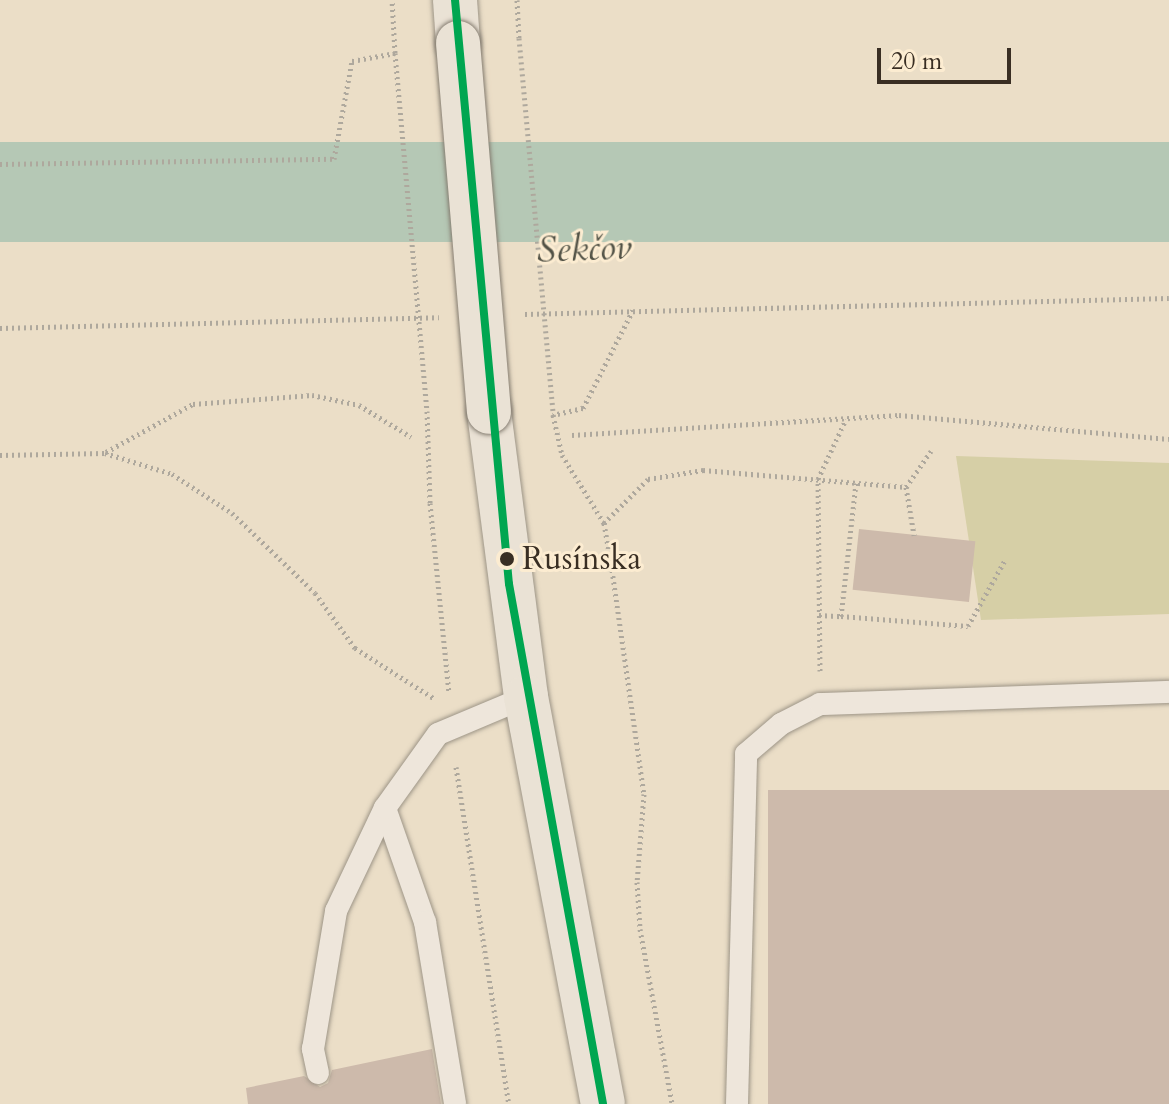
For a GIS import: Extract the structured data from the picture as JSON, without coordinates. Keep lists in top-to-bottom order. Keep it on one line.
{"water":["Sekčov"],"places":["Rusínska"],"scale_bar":"20 m"}
